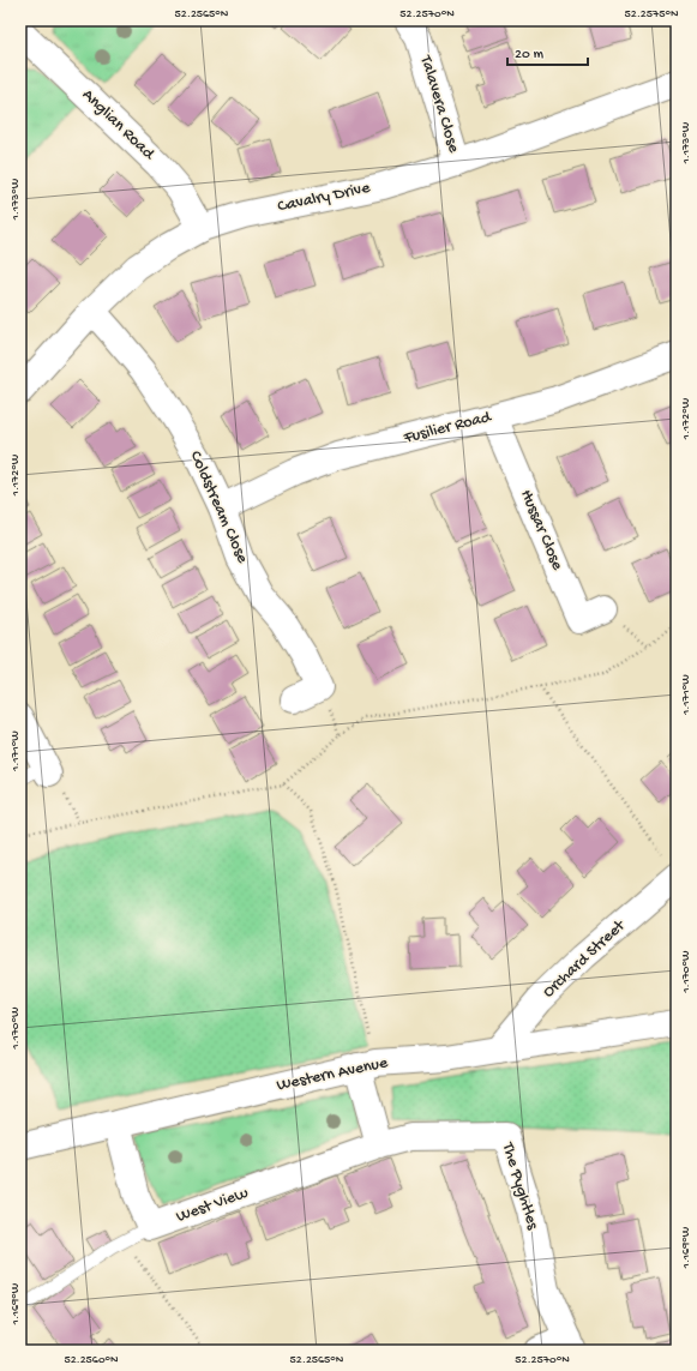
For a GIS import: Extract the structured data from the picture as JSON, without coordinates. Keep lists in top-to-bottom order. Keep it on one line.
{"streets":{"street":["Talavera Close","Anglian Road","Cavalry Drive","Fusilier Road","Coldstream Close","Hussar Close","Orchard Street","Western Avenue","The Pyghtles","West View"]},"crossings":[["Talavera Close","Cavalry Drive"],["Anglian Road","Cavalry Drive"],["Cavalry Drive","Coldstream Close"],["Fusilier Road","Coldstream Close"],["Fusilier Road","Hussar Close"],["Orchard Street","Western Avenue"],["The Pyghtles","West View"]],"scale_bar":"20 m","coordinates":["52.2565°N","52.2570°N","52.2575°N","1.173°W","1.172°W","1.171°W","1.170°W","1.169°W","52.2560°N"]}
